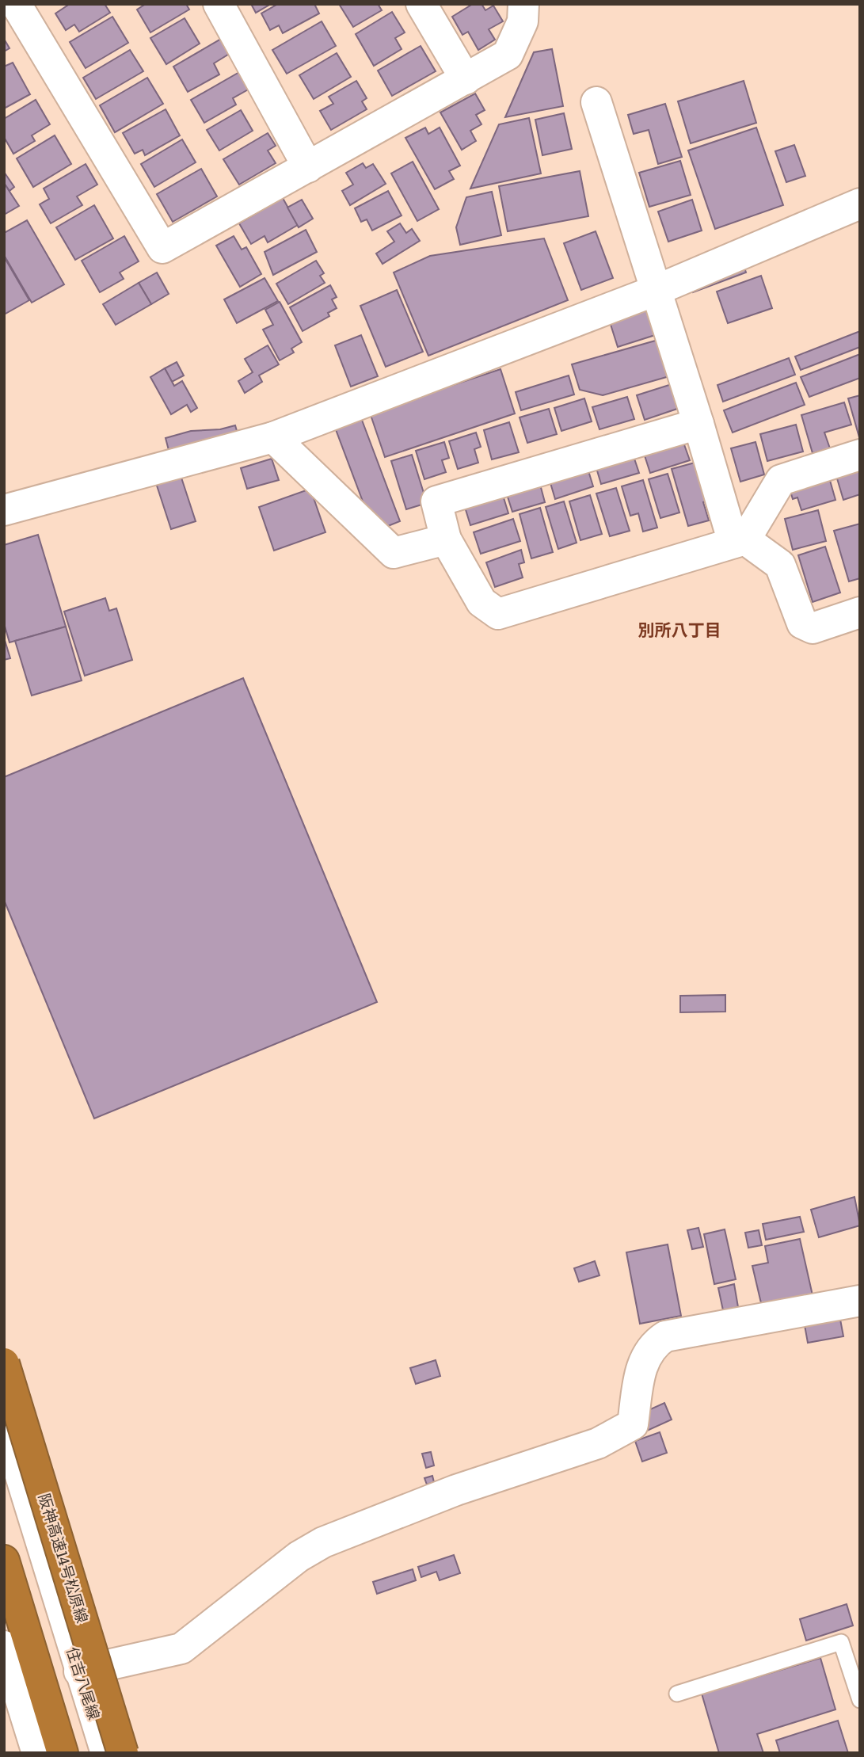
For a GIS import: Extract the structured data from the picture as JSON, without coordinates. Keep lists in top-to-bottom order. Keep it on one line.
{"streets":{"highway":["阪神高速14号松原線"],"street":["住吉八尾線"]},"districts":["別所八丁目"]}
